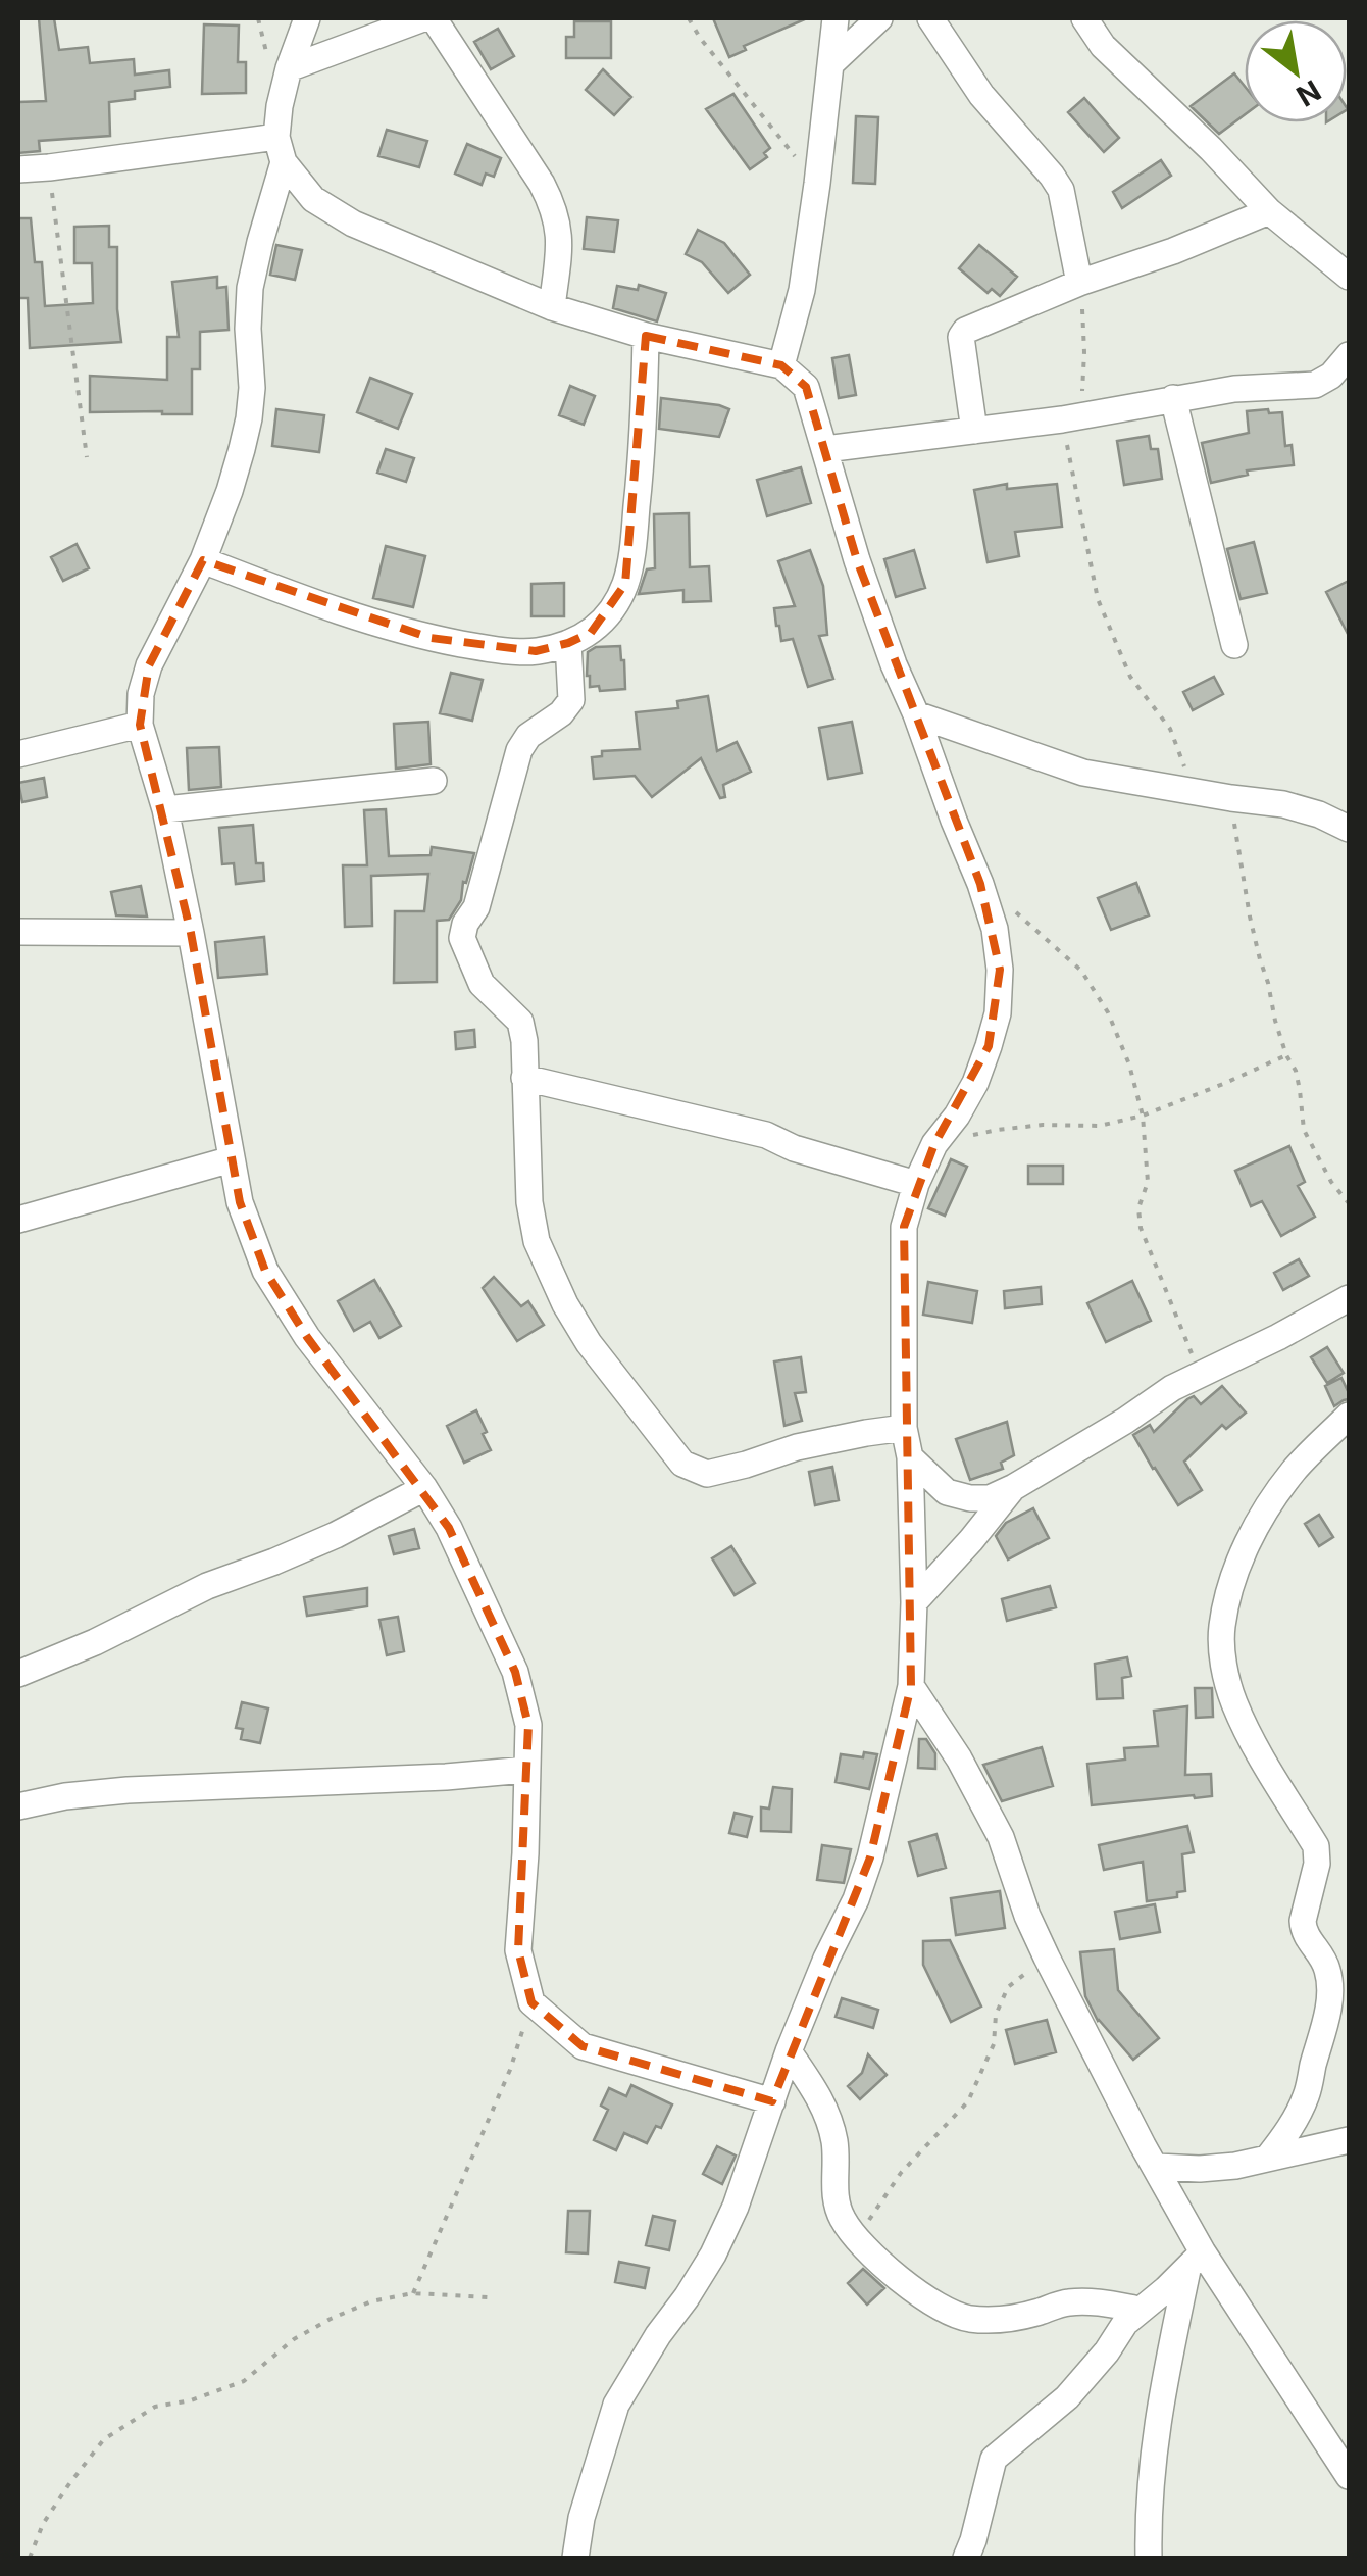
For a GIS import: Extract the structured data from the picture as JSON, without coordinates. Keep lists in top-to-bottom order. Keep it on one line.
{"north":"bottom right"}
